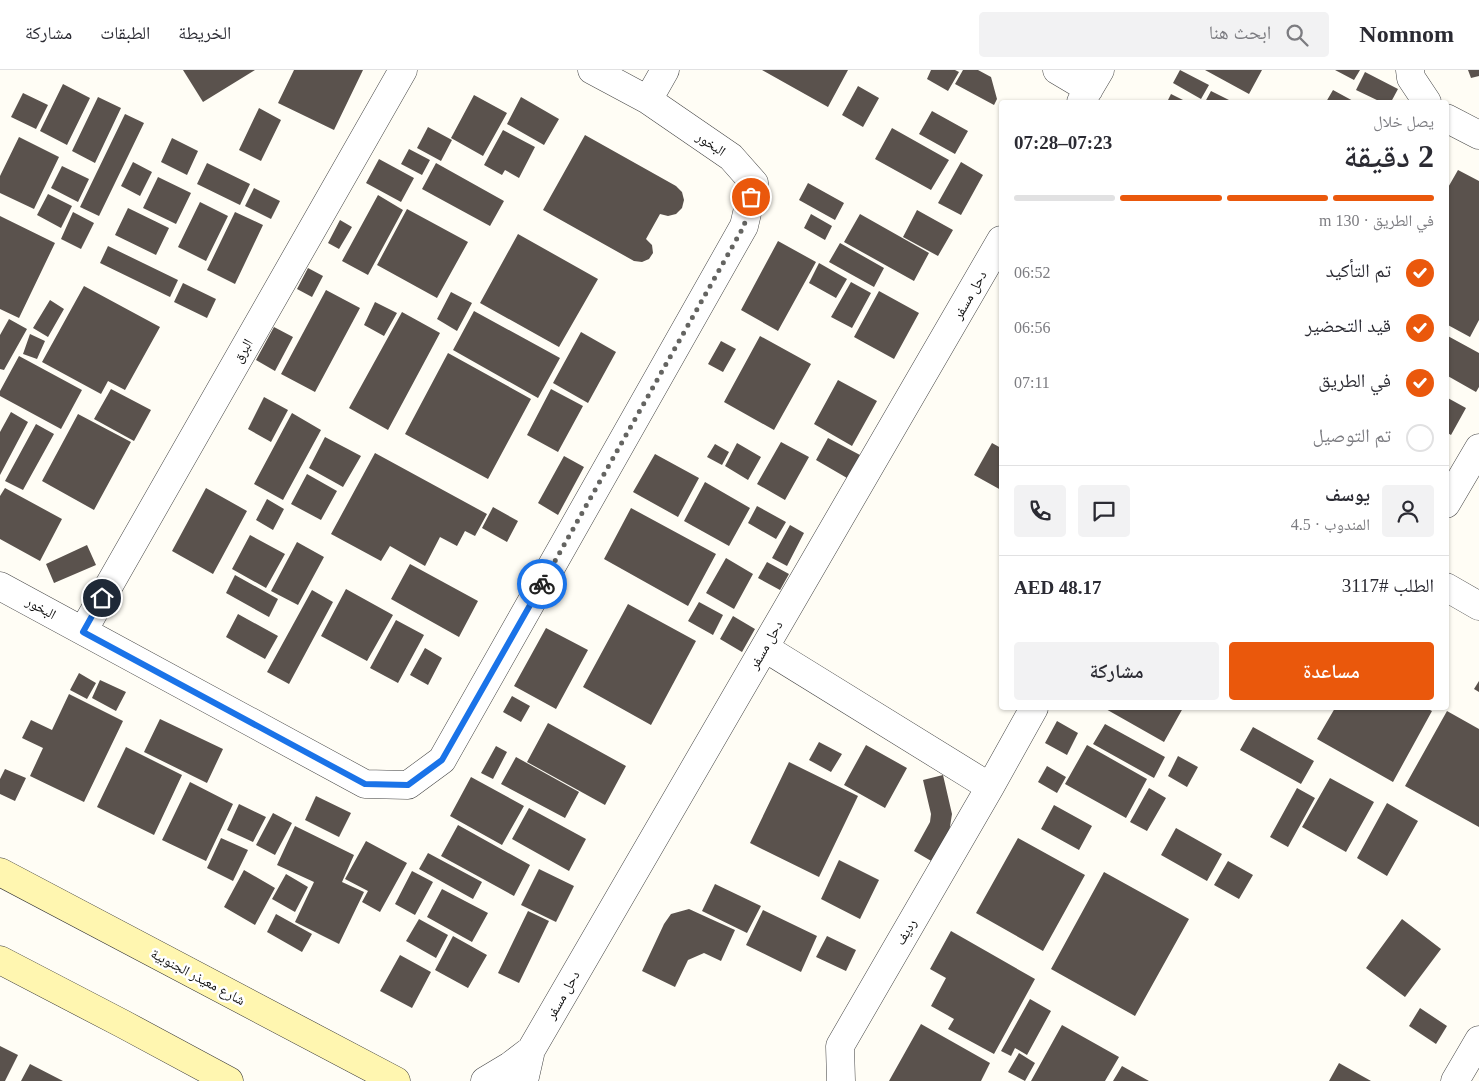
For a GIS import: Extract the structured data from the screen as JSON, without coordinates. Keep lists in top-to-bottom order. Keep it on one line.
{"streets":{"street":["البخور","دحل مسفر","البرق","رديف","شارع معيذر الجنوبية"]},"crossings":[["البخور","البرق"]],"page":{"header":"Nomnom","search":"ابحث هنا","nav":["الخريطة","الطبقات","مشاركة"],"heading":["2 دقيقة","يصل خلال","07:23–07:28"],"panel":["يوسف","المندوب · 4.5","الطلب #3117","AED 48.17"],"bar":"في الطريق · 130 m","list":[["تم التأكيد","06:52"],["قيد التحضير","06:56"],["في الطريق","07:11"],"تم التوصيل"],"buttons":["مساعدة","مشاركة"]}}
